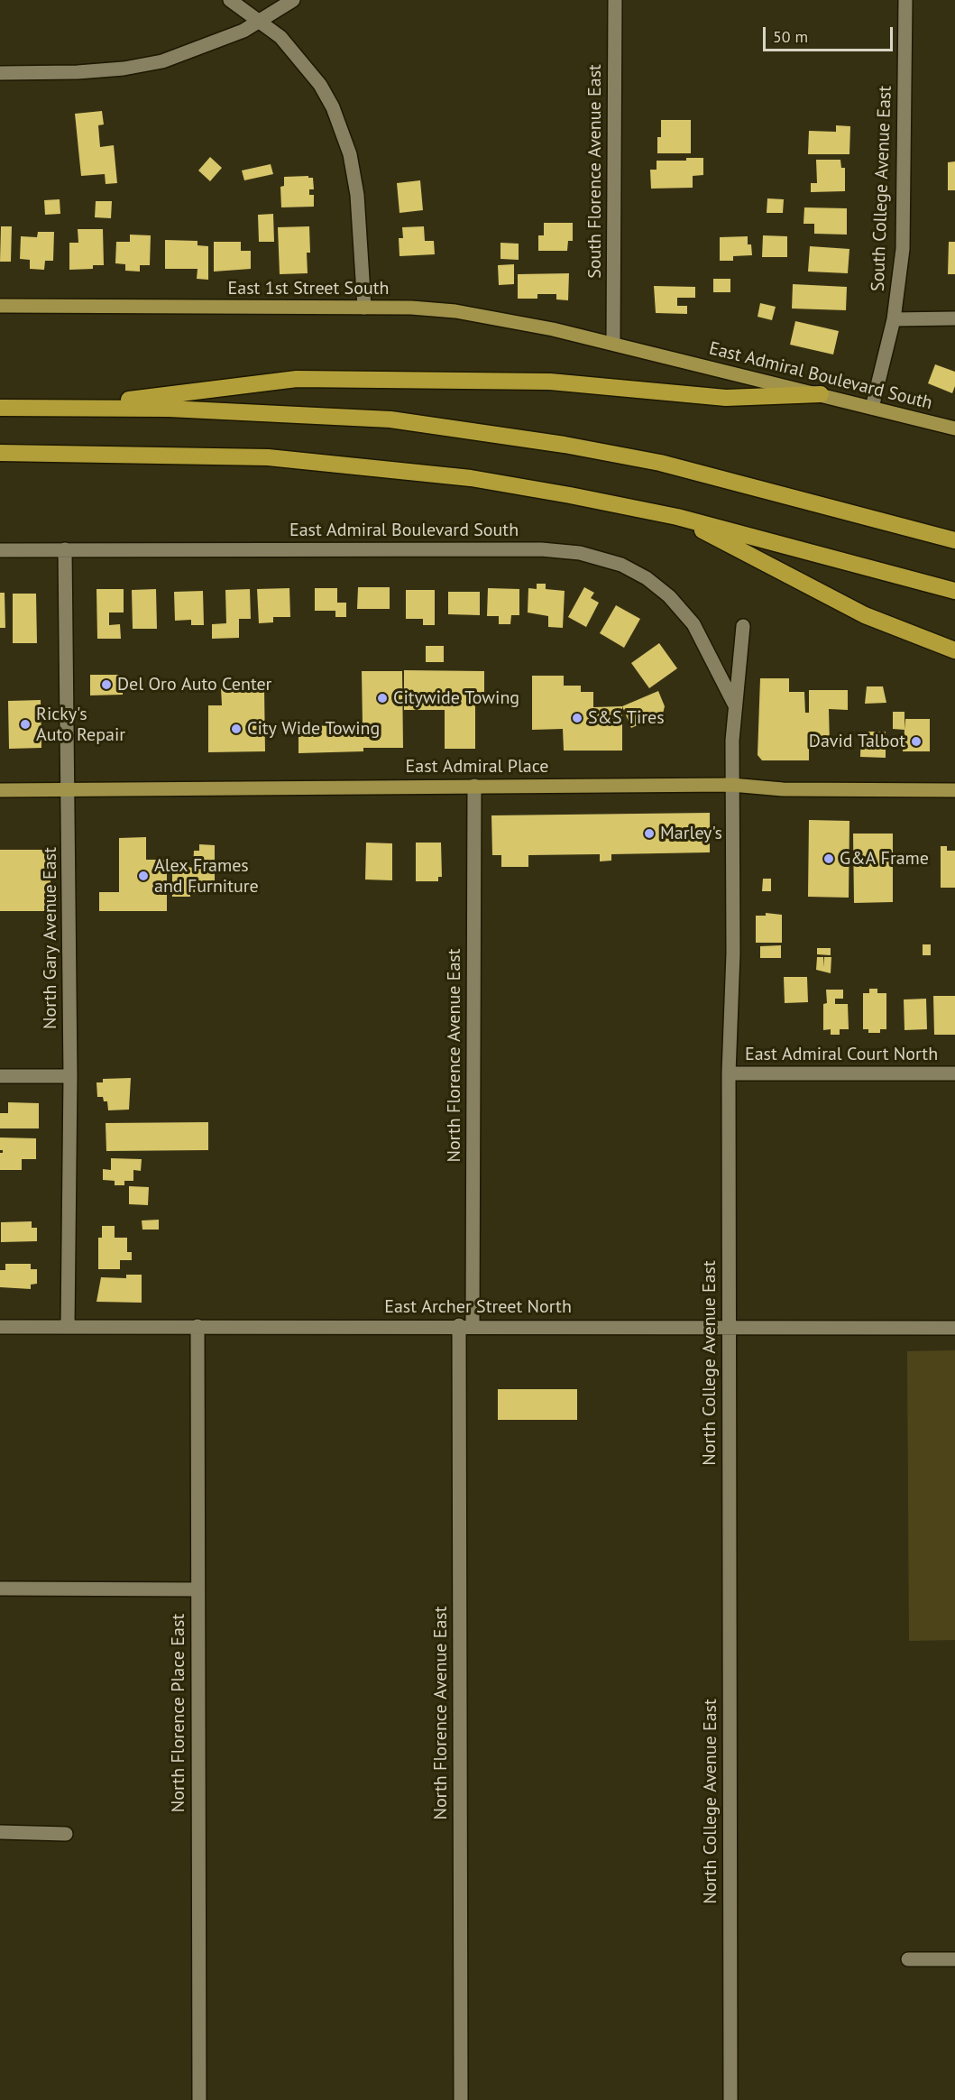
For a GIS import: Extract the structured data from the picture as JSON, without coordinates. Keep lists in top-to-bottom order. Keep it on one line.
{"streets":{"main road":["East 1st Street South","East Admiral Boulevard South","East Admiral Place"],"street":["South Florence Avenue East","South College Avenue East","North Gary Avenue East","East Admiral Court North","North Florence Avenue East","East Archer Street North","North College Avenue East","North Florence Place East"]},"crossings":[["South Florence Avenue East","East 1st Street South"],["South Florence Avenue East","East Admiral Boulevard South"],["South College Avenue East","East Admiral Boulevard South"],["East 1st Street South","East Admiral Boulevard South"],["East Admiral Boulevard South","North Gary Avenue East"],["East Admiral Boulevard South","North College Avenue East"],["East Admiral Place","North Gary Avenue East"],["East Admiral Place","North Florence Avenue East"],["East Admiral Place","North College Avenue East"],["North Gary Avenue East","East Archer Street North"],["East Admiral Court North","North College Avenue East"],["North Florence Avenue East","East Archer Street North"],["East Archer Street North","North College Avenue East"],["East Archer Street North","North Florence Place East"]],"places":["Del Oro Auto Center","Citywide Towing","S&S Tires","Ricky's Auto Repair","City Wide Towing","David Talbot","Marley's","G&A Frame","Alex Frames and Furniture"],"scale_bar":"50 m"}
